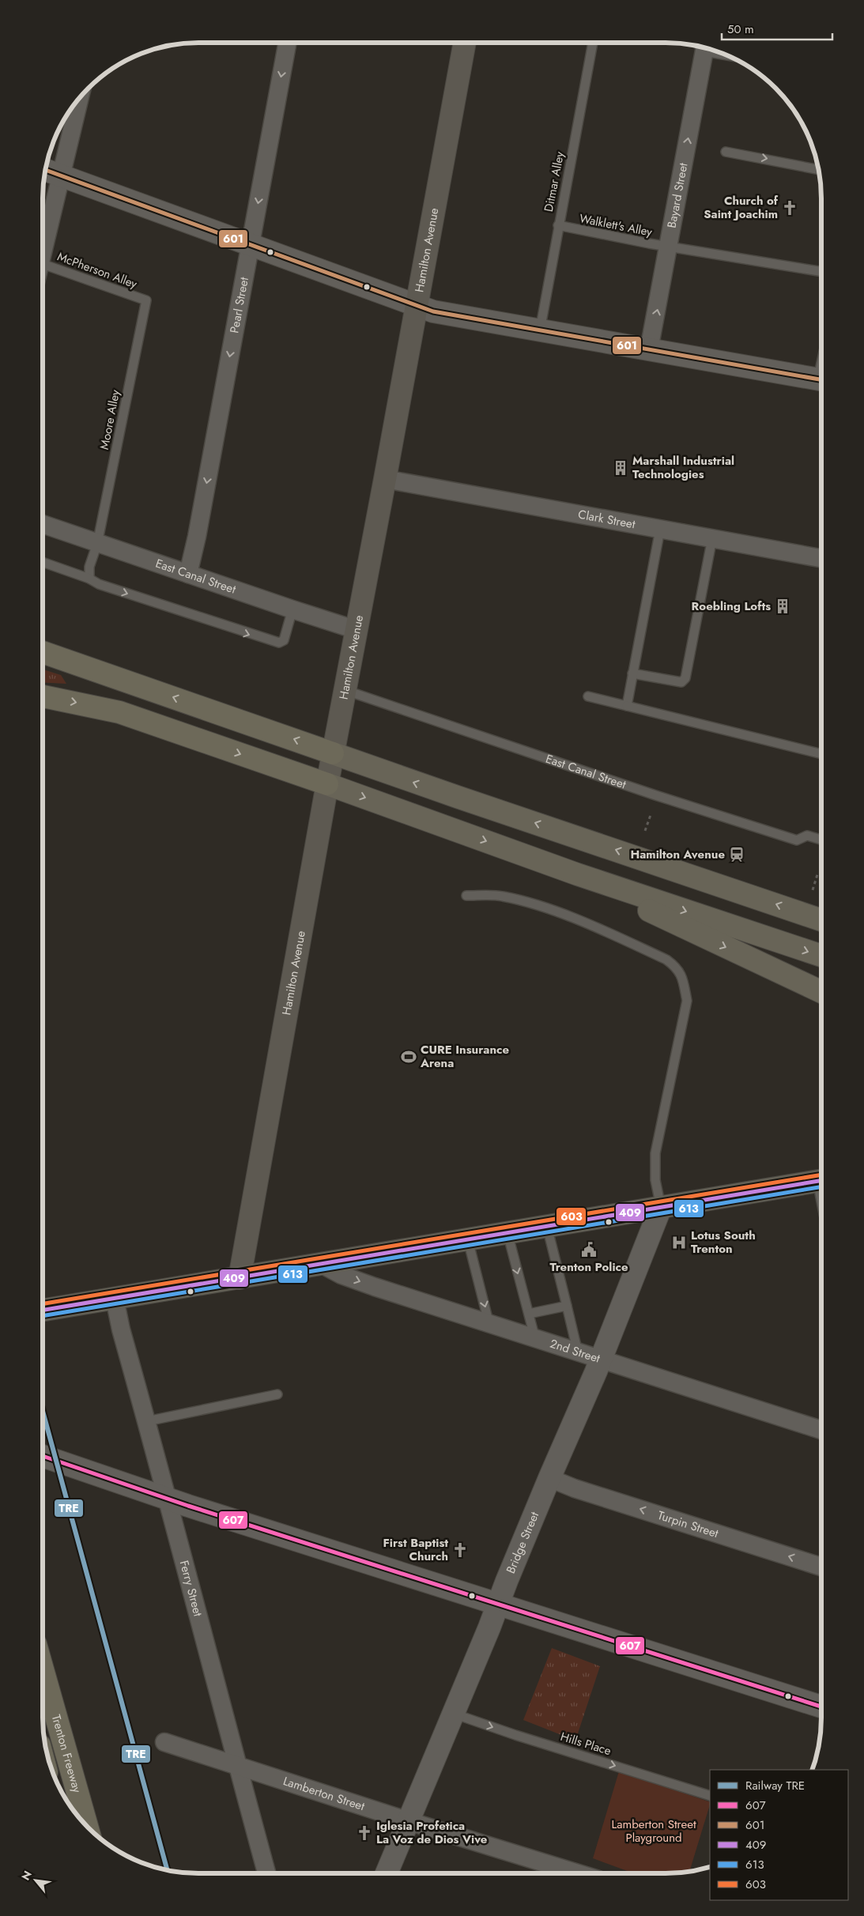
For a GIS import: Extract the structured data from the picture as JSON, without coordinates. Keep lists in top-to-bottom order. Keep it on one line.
{"streets":{"highway":["Trenton Freeway"],"main road":["Hamilton Avenue"],"street":["Bayard Street","Pearl Street","Clark Street","East Canal Street","2nd Street","Turpin Street","Bridge Street","Ferry Street","Lamberton Street"],"lane":["Ditmar Alley","Walklett's Alley","McPherson Alley","Moore Alley","Hills Place"]},"crossings":[["Ditmar Alley","Walklett's Alley"],["Bayard Street","Walklett's Alley"],["Hamilton Avenue","Clark Street"],["Hamilton Avenue","East Canal Street"],["McPherson Alley","Moore Alley"],["Pearl Street","East Canal Street"],["Moore Alley","East Canal Street"],["2nd Street","Bridge Street"],["Turpin Street","Bridge Street"],["Bridge Street","Hills Place"],["Bridge Street","Lamberton Street"],["Ferry Street","Lamberton Street"]],"one_way":["Bayard Street","Pearl Street","Hills Place"],"parks":["Lamberton Street Playground"],"places":{"church":["Church of Saint Joachim","First Baptist Church","Iglesia Profetica La Voz de Dios Vive"],"building":["Marshall Industrial Technologies","Roebling Lofts"],"station":["Hamilton Avenue"],"sports":["CURE Insurance Arena"],"hospital":["Lotus South Trenton"],"public building":["Trenton Police"]},"lines":["transit line 601","transit line 603","transit line 409","transit line 613","rail line TRE","transit line 607"],"legend":["Railway TRE","607","601","409","613","603"],"scale_bar":"50 m","north":"top left"}
